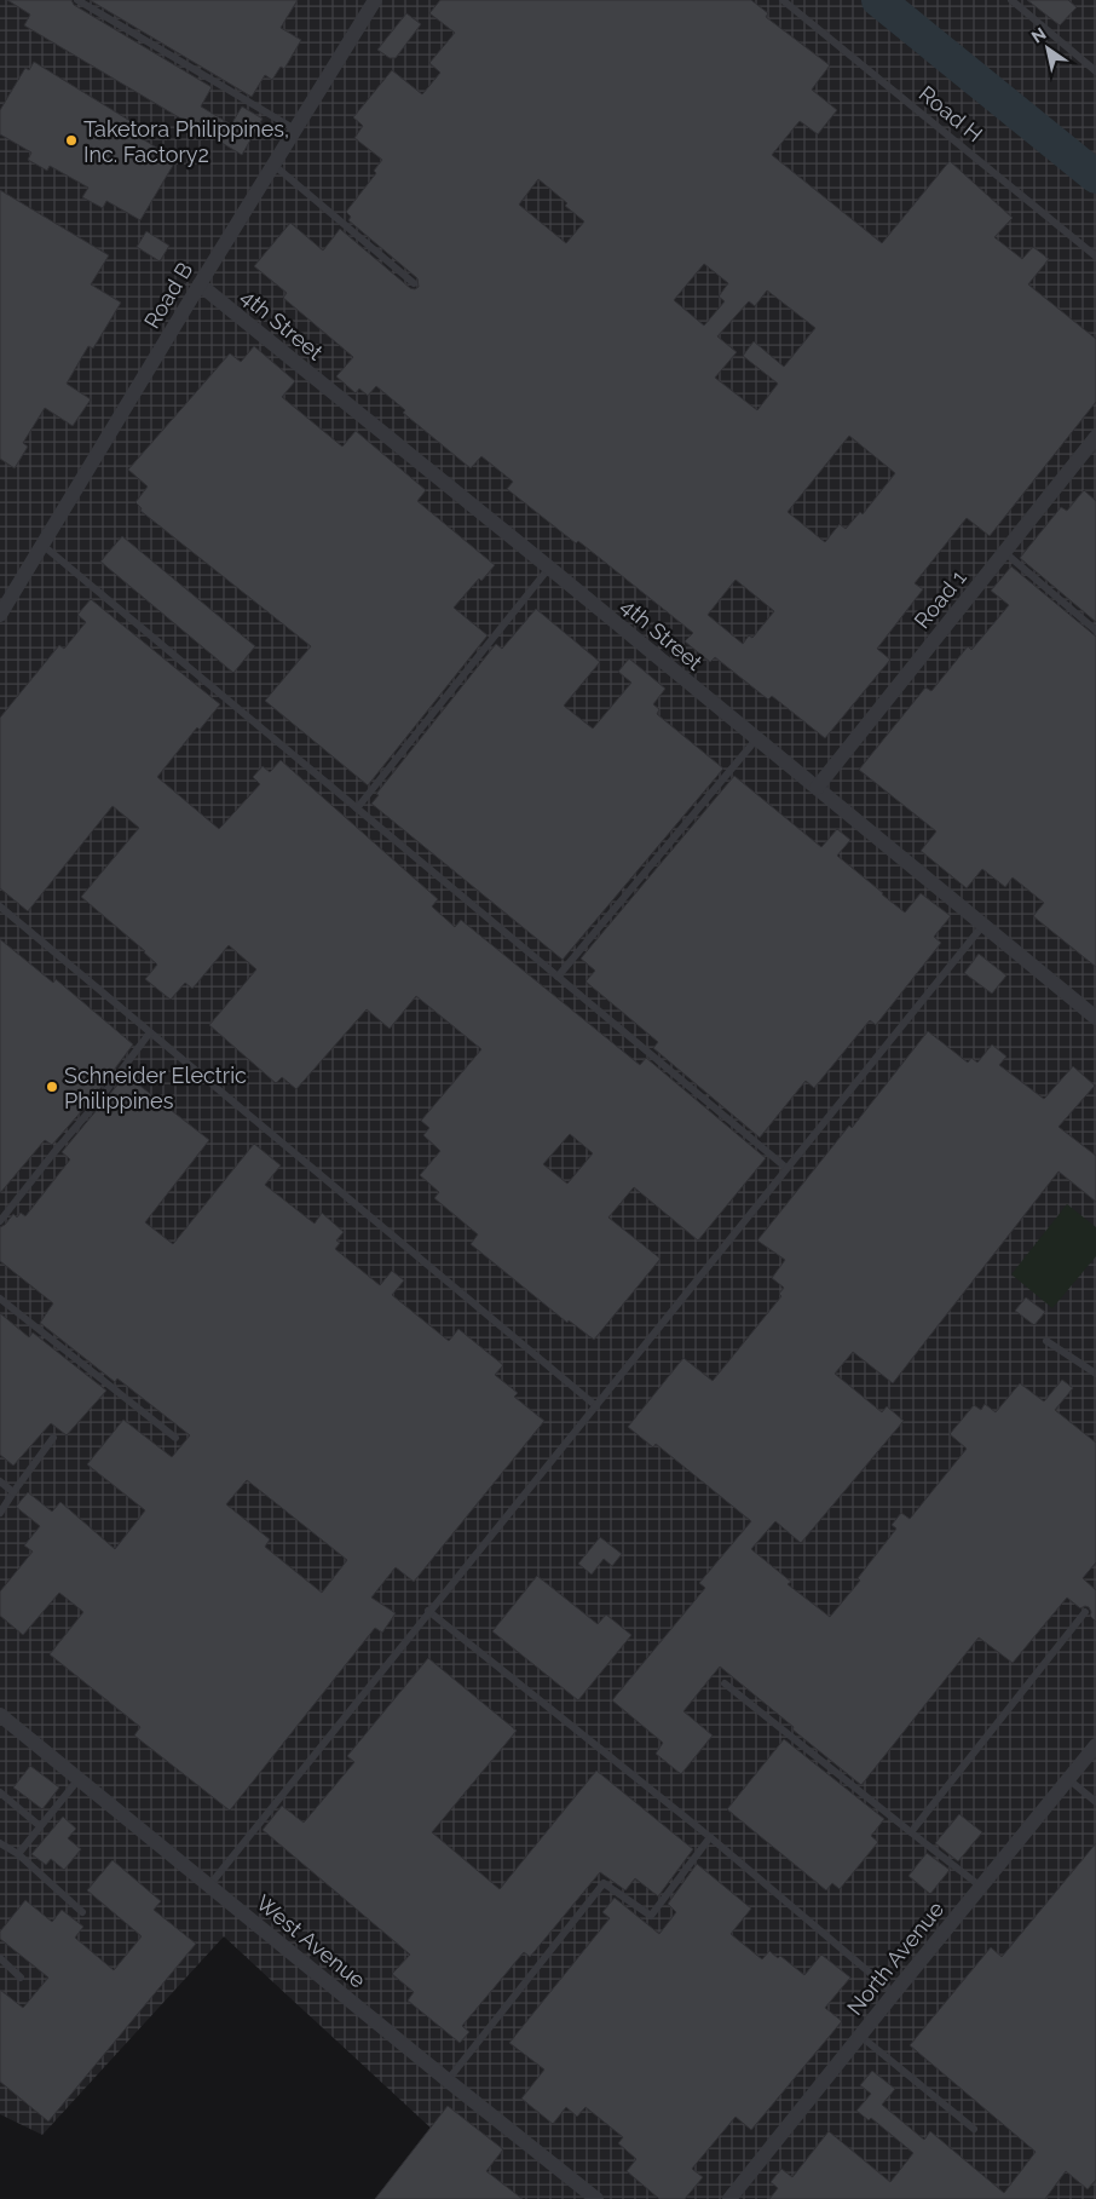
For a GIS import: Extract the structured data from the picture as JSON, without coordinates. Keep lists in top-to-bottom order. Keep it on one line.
{"streets":{"street":["Road B","4th Street","Road 1","West Avenue","North Avenue"],"lane":["Road H"]},"crossings":[["Road B","4th Street"],["4th Street","Road 1"]],"places":["Taketora Philippines, Inc. Factory2","Schneider Electric Philippines"],"north":"top left"}
